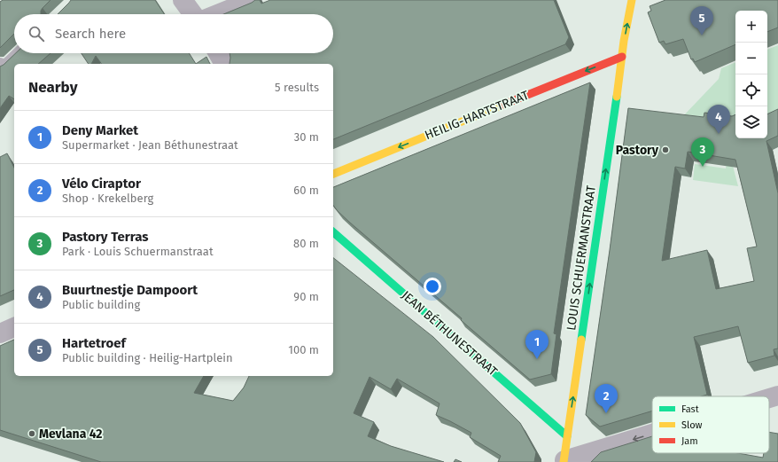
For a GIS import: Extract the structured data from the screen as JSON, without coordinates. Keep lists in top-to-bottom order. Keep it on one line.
{"streets":{"street":["HEILIG-HARTSTRAAT","LOUIS SCHUERMANSTRAAT","JEAN BÉTHUNESTRAAT"]},"crossings":[["HEILIG-HARTSTRAAT","LOUIS SCHUERMANSTRAAT"],["LOUIS SCHUERMANSTRAAT","JEAN BÉTHUNESTRAAT"]],"one_way":["HEILIG-HARTSTRAAT","LOUIS SCHUERMANSTRAAT"],"places":["Pastory","Mevlana 42"],"legend":["Fast","Slow","Jam"],"page":{"pins":["5","4","3","1","2"],"map_buttons":["+","−"],"search":"Search here","heading":["Nearby","5 results"],"list":[{"mark":"1","name":"Deny Market","note":"Supermarket · Jean Béthunestraat","value":"30 m"},{"mark":"2","name":"Vélo Ciraptor","note":"Shop · Krekelberg","value":"60 m"},{"mark":"3","name":"Pastory Terras","note":"Park · Louis Schuermanstraat","value":"80 m"},{"mark":"4","name":"Buurtnestje Dampoort","note":"Public building","value":"90 m"},{"mark":"5","name":"Hartetroef","note":"Public building · Heilig-Hartplein","value":"100 m"}]}}
